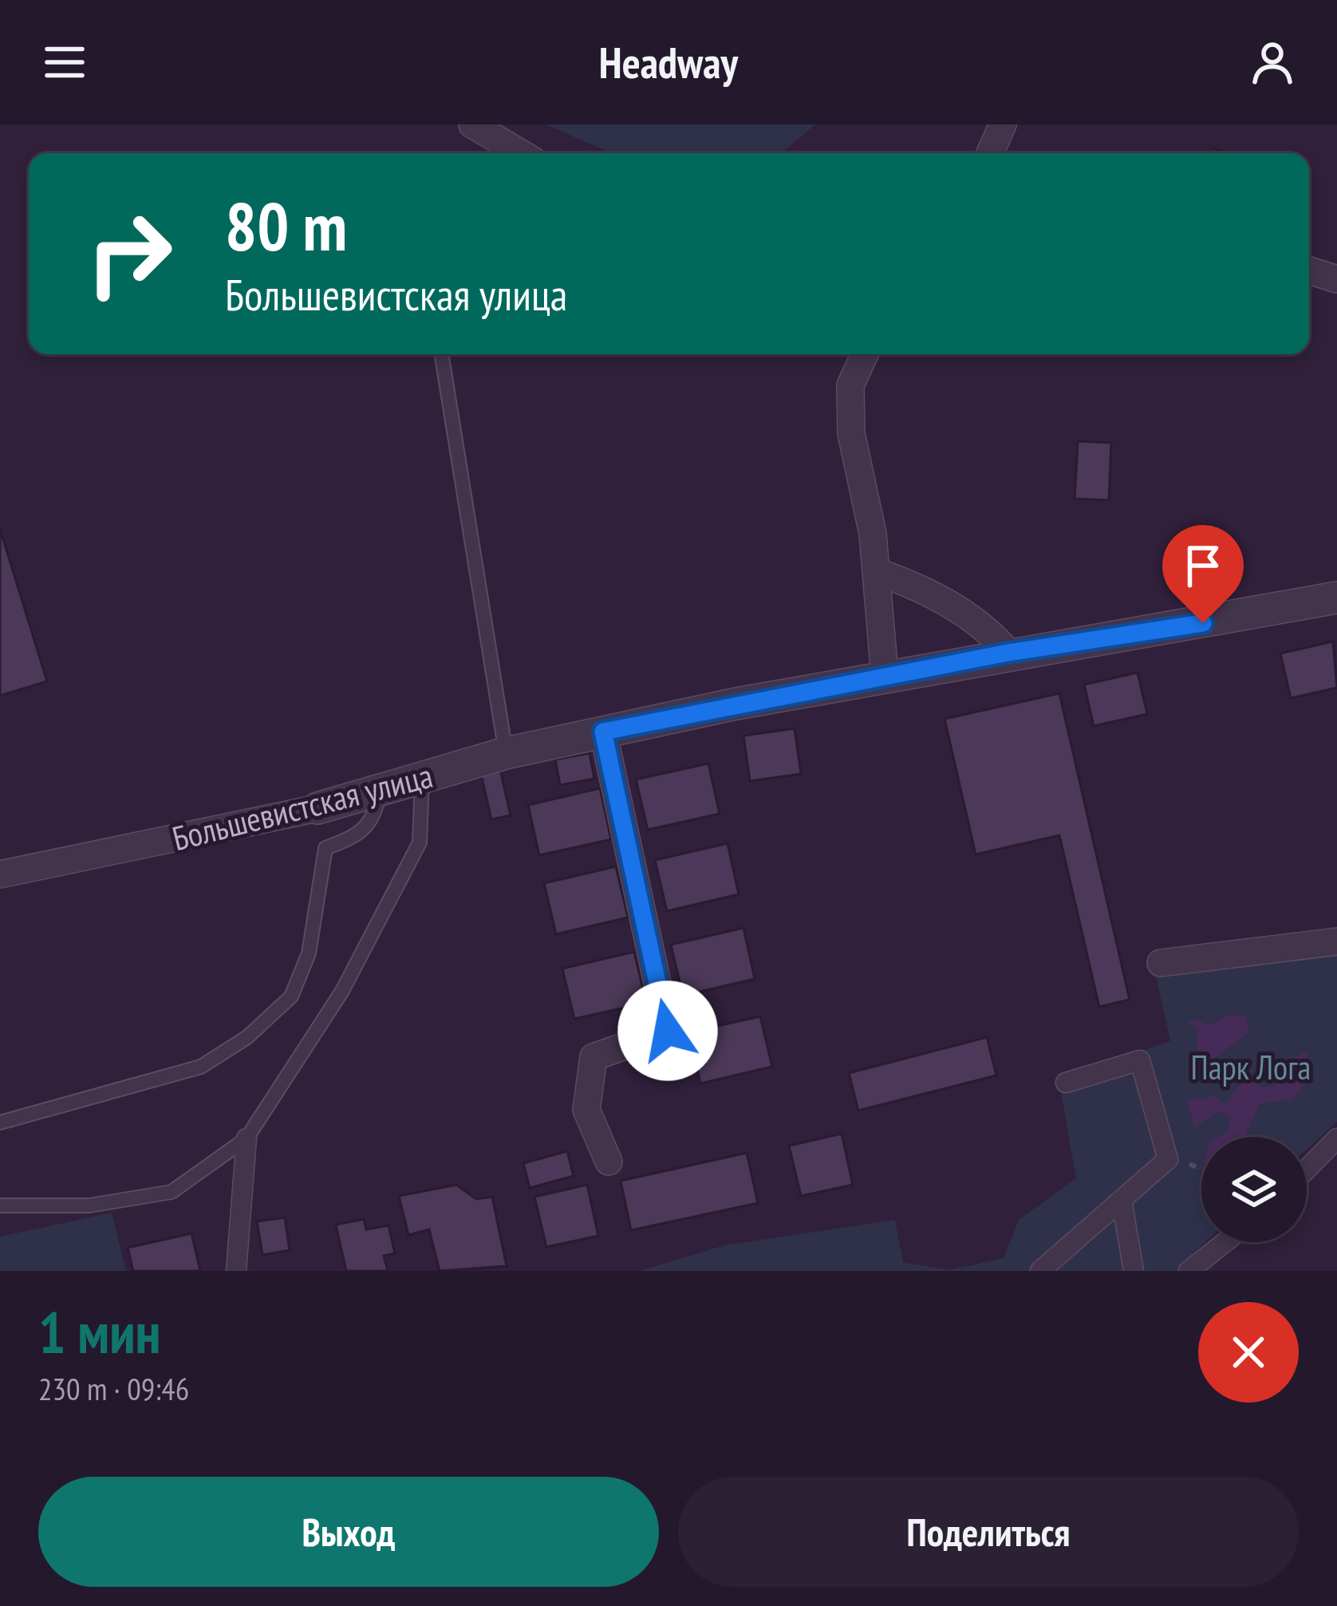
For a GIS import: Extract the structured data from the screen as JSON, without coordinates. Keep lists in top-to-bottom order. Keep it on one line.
{"streets":{"street":["Большевистская улица"]},"parks":["Парк Лога"],"page":{"header":"Headway","turn":["80 m","Большевистская улица"],"heading":["1 мин","230 m · 09:46"],"buttons":["Выход","Поделиться"]}}
